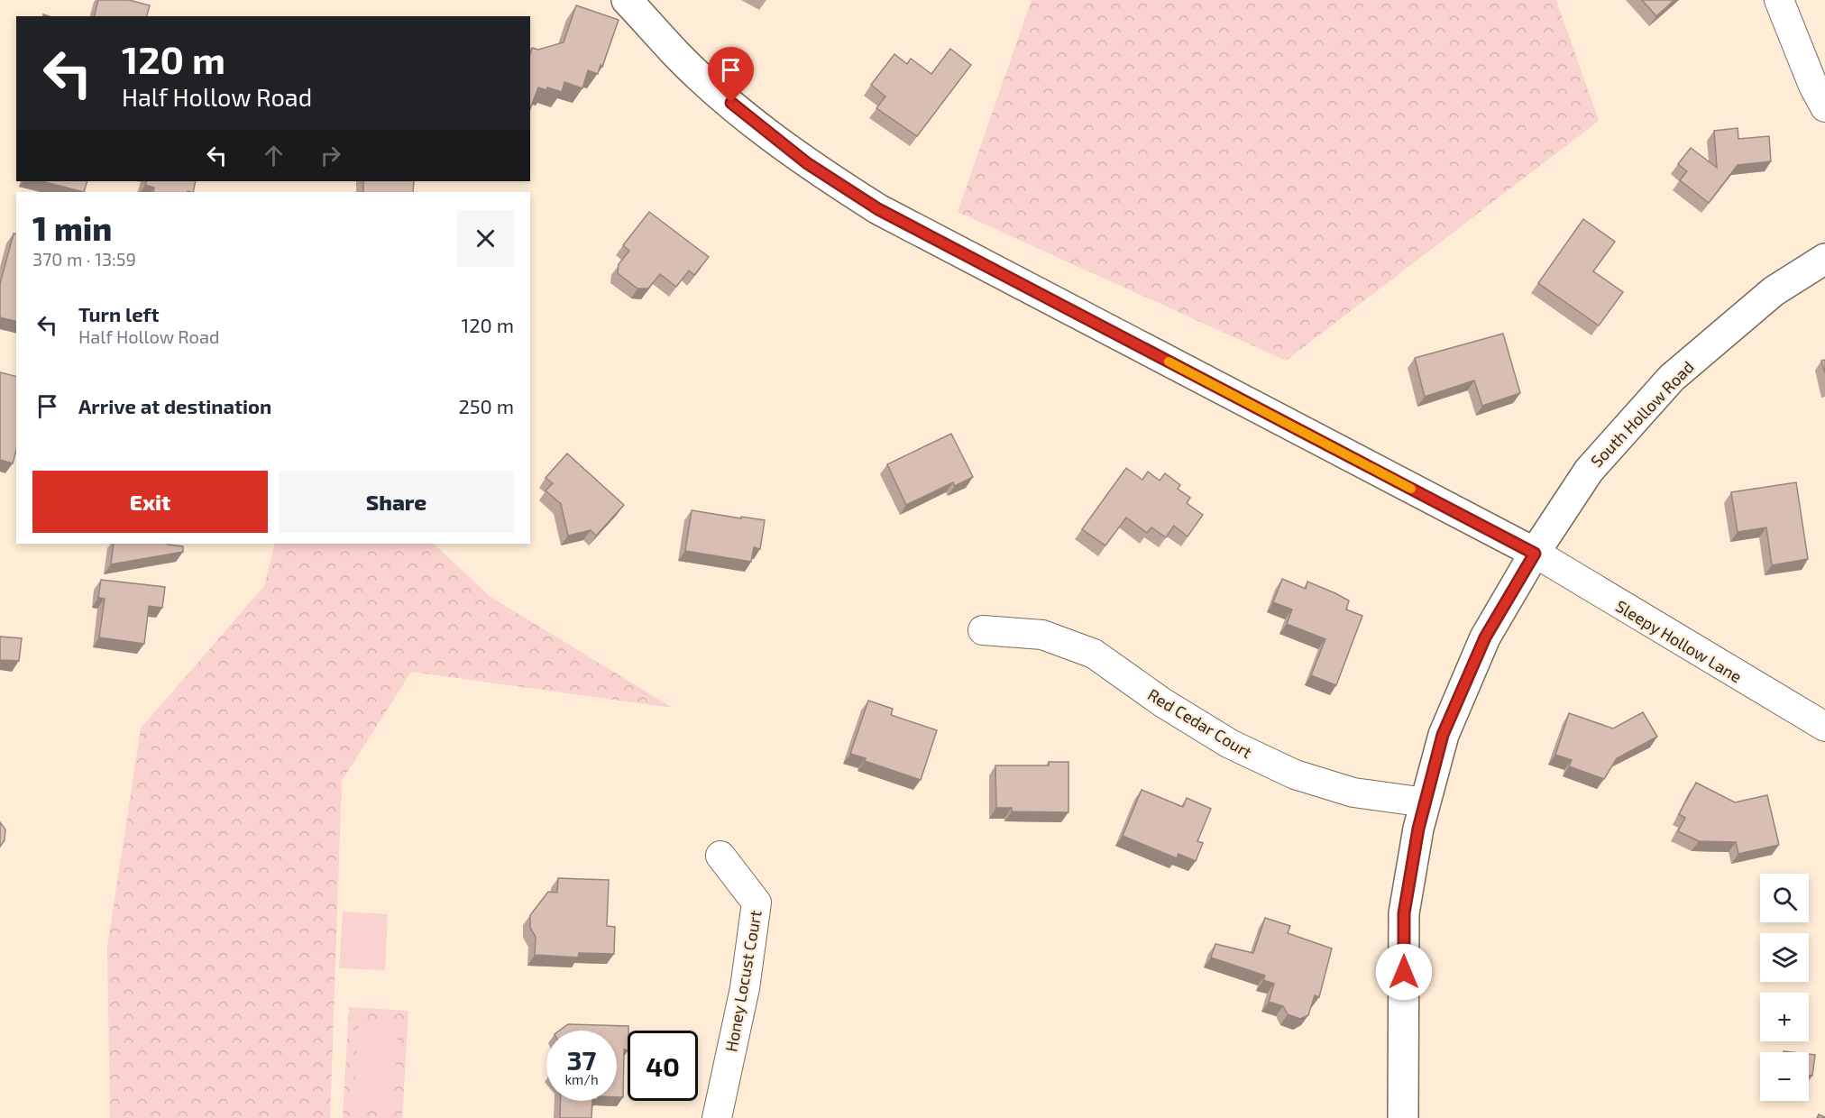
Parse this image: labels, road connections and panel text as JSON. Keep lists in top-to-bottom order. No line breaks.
{"streets":{"street":["South Hollow Road","Sleepy Hollow Lane","Red Cedar Court","Honey Locust Court"]},"crossings":[["South Hollow Road","Sleepy Hollow Lane"],["South Hollow Road","Red Cedar Court"]],"page":{"turn":["120 m","Half Hollow Road"],"heading":["1 min","370 m · 13:59"],"list":[{"name":"Turn left","note":"Half Hollow Road","value":"120 m"},{"name":"Arrive at destination","value":"250 m"}],"buttons":["Exit","Share"],"map_buttons":["+","−"],"speed":"37 km/h","limit":"40"}}
